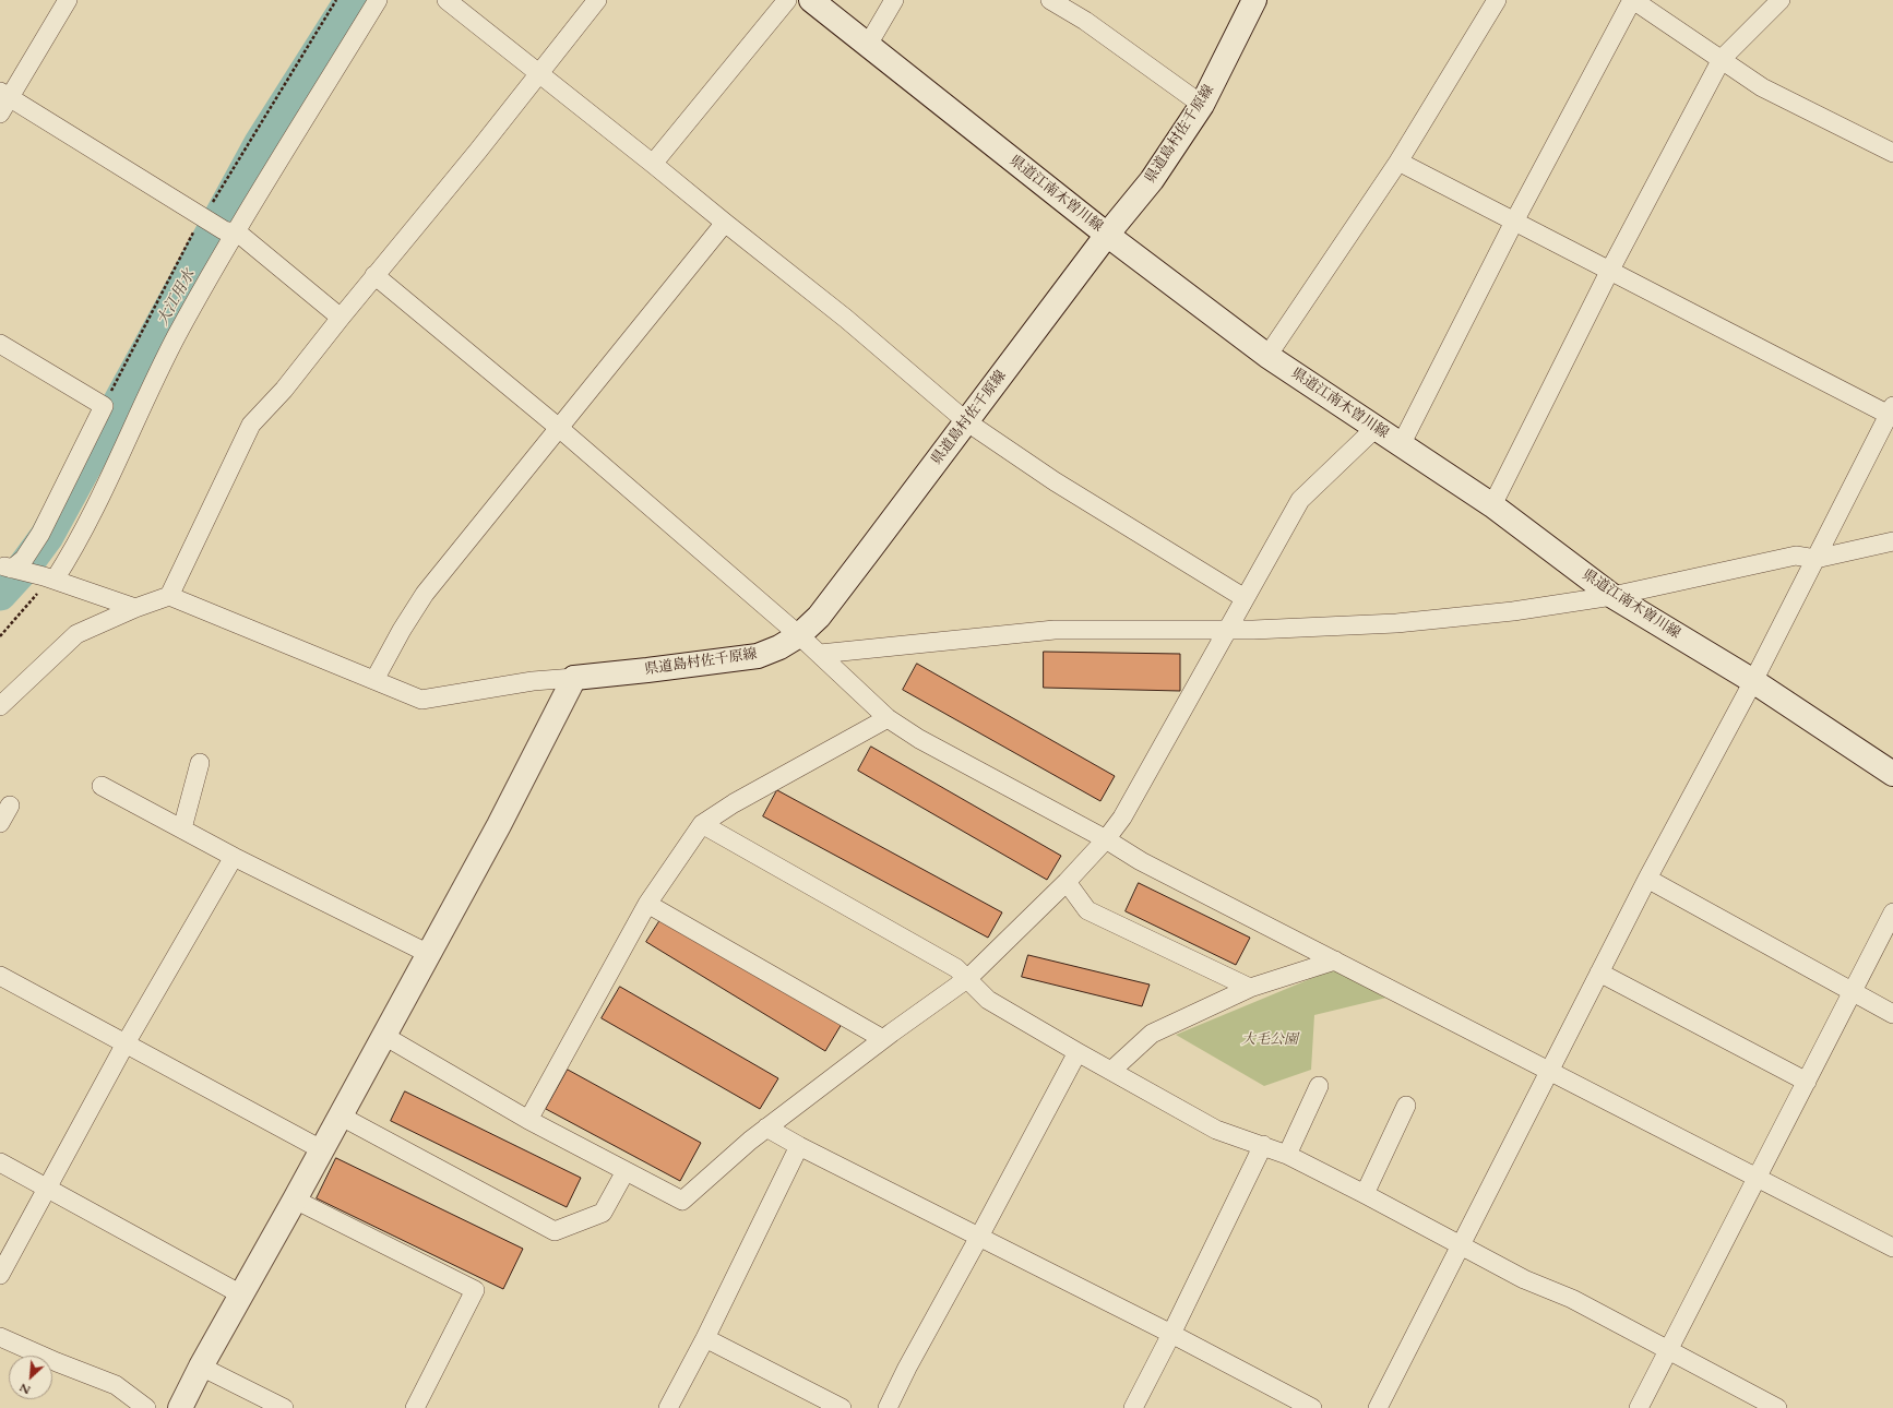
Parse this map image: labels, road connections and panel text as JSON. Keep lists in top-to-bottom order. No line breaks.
{"streets":{"main road":["県道島村佐千原線","県道江南木曽川線"]},"crossings":[["県道島村佐千原線","県道江南木曽川線"]],"water":["大江用水"],"parks":["大毛公園"],"north":"bottom left"}
